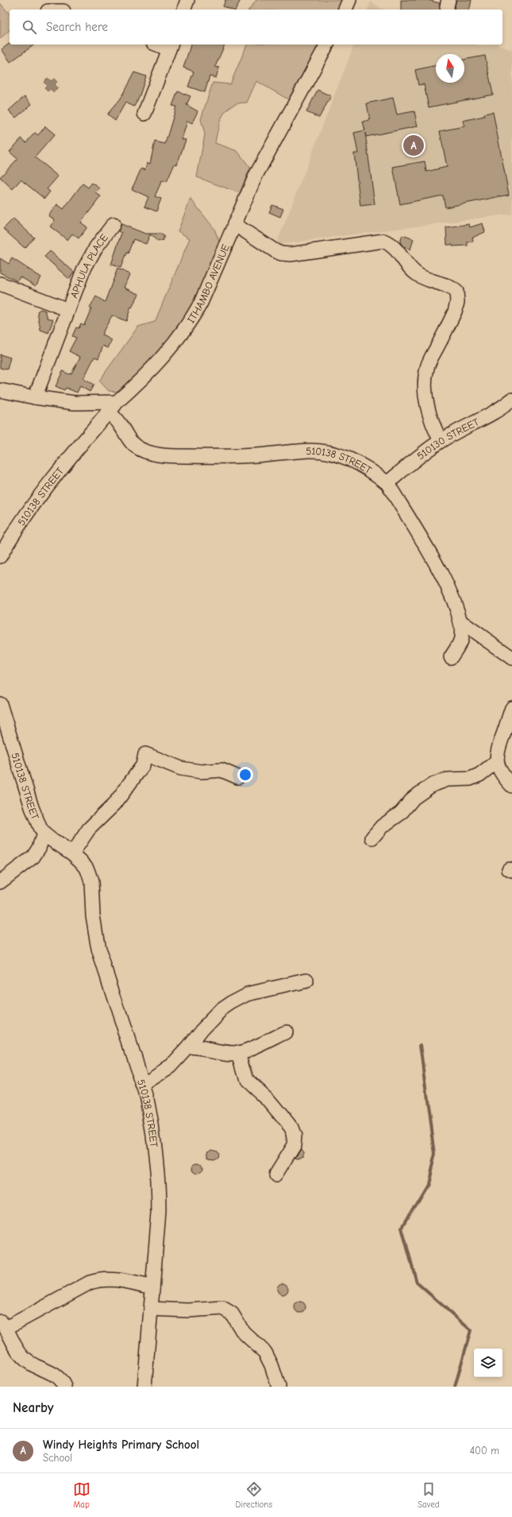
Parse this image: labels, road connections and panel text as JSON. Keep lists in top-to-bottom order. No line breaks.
{"streets":{"street":["APHULA PLACE","ITHAMBO AVENUE","510130 STREET","510138 STREET"]},"crossings":[["ITHAMBO AVENUE","510138 STREET"],["510130 STREET","510138 STREET"]],"north":"top","page":{"search":"Search here","pins":"A","heading":"Nearby","list":[{"mark":"A","name":"Windy Heights Primary School","note":"School","value":"400 m"}],"nav":["Map","Directions","Saved"]}}
